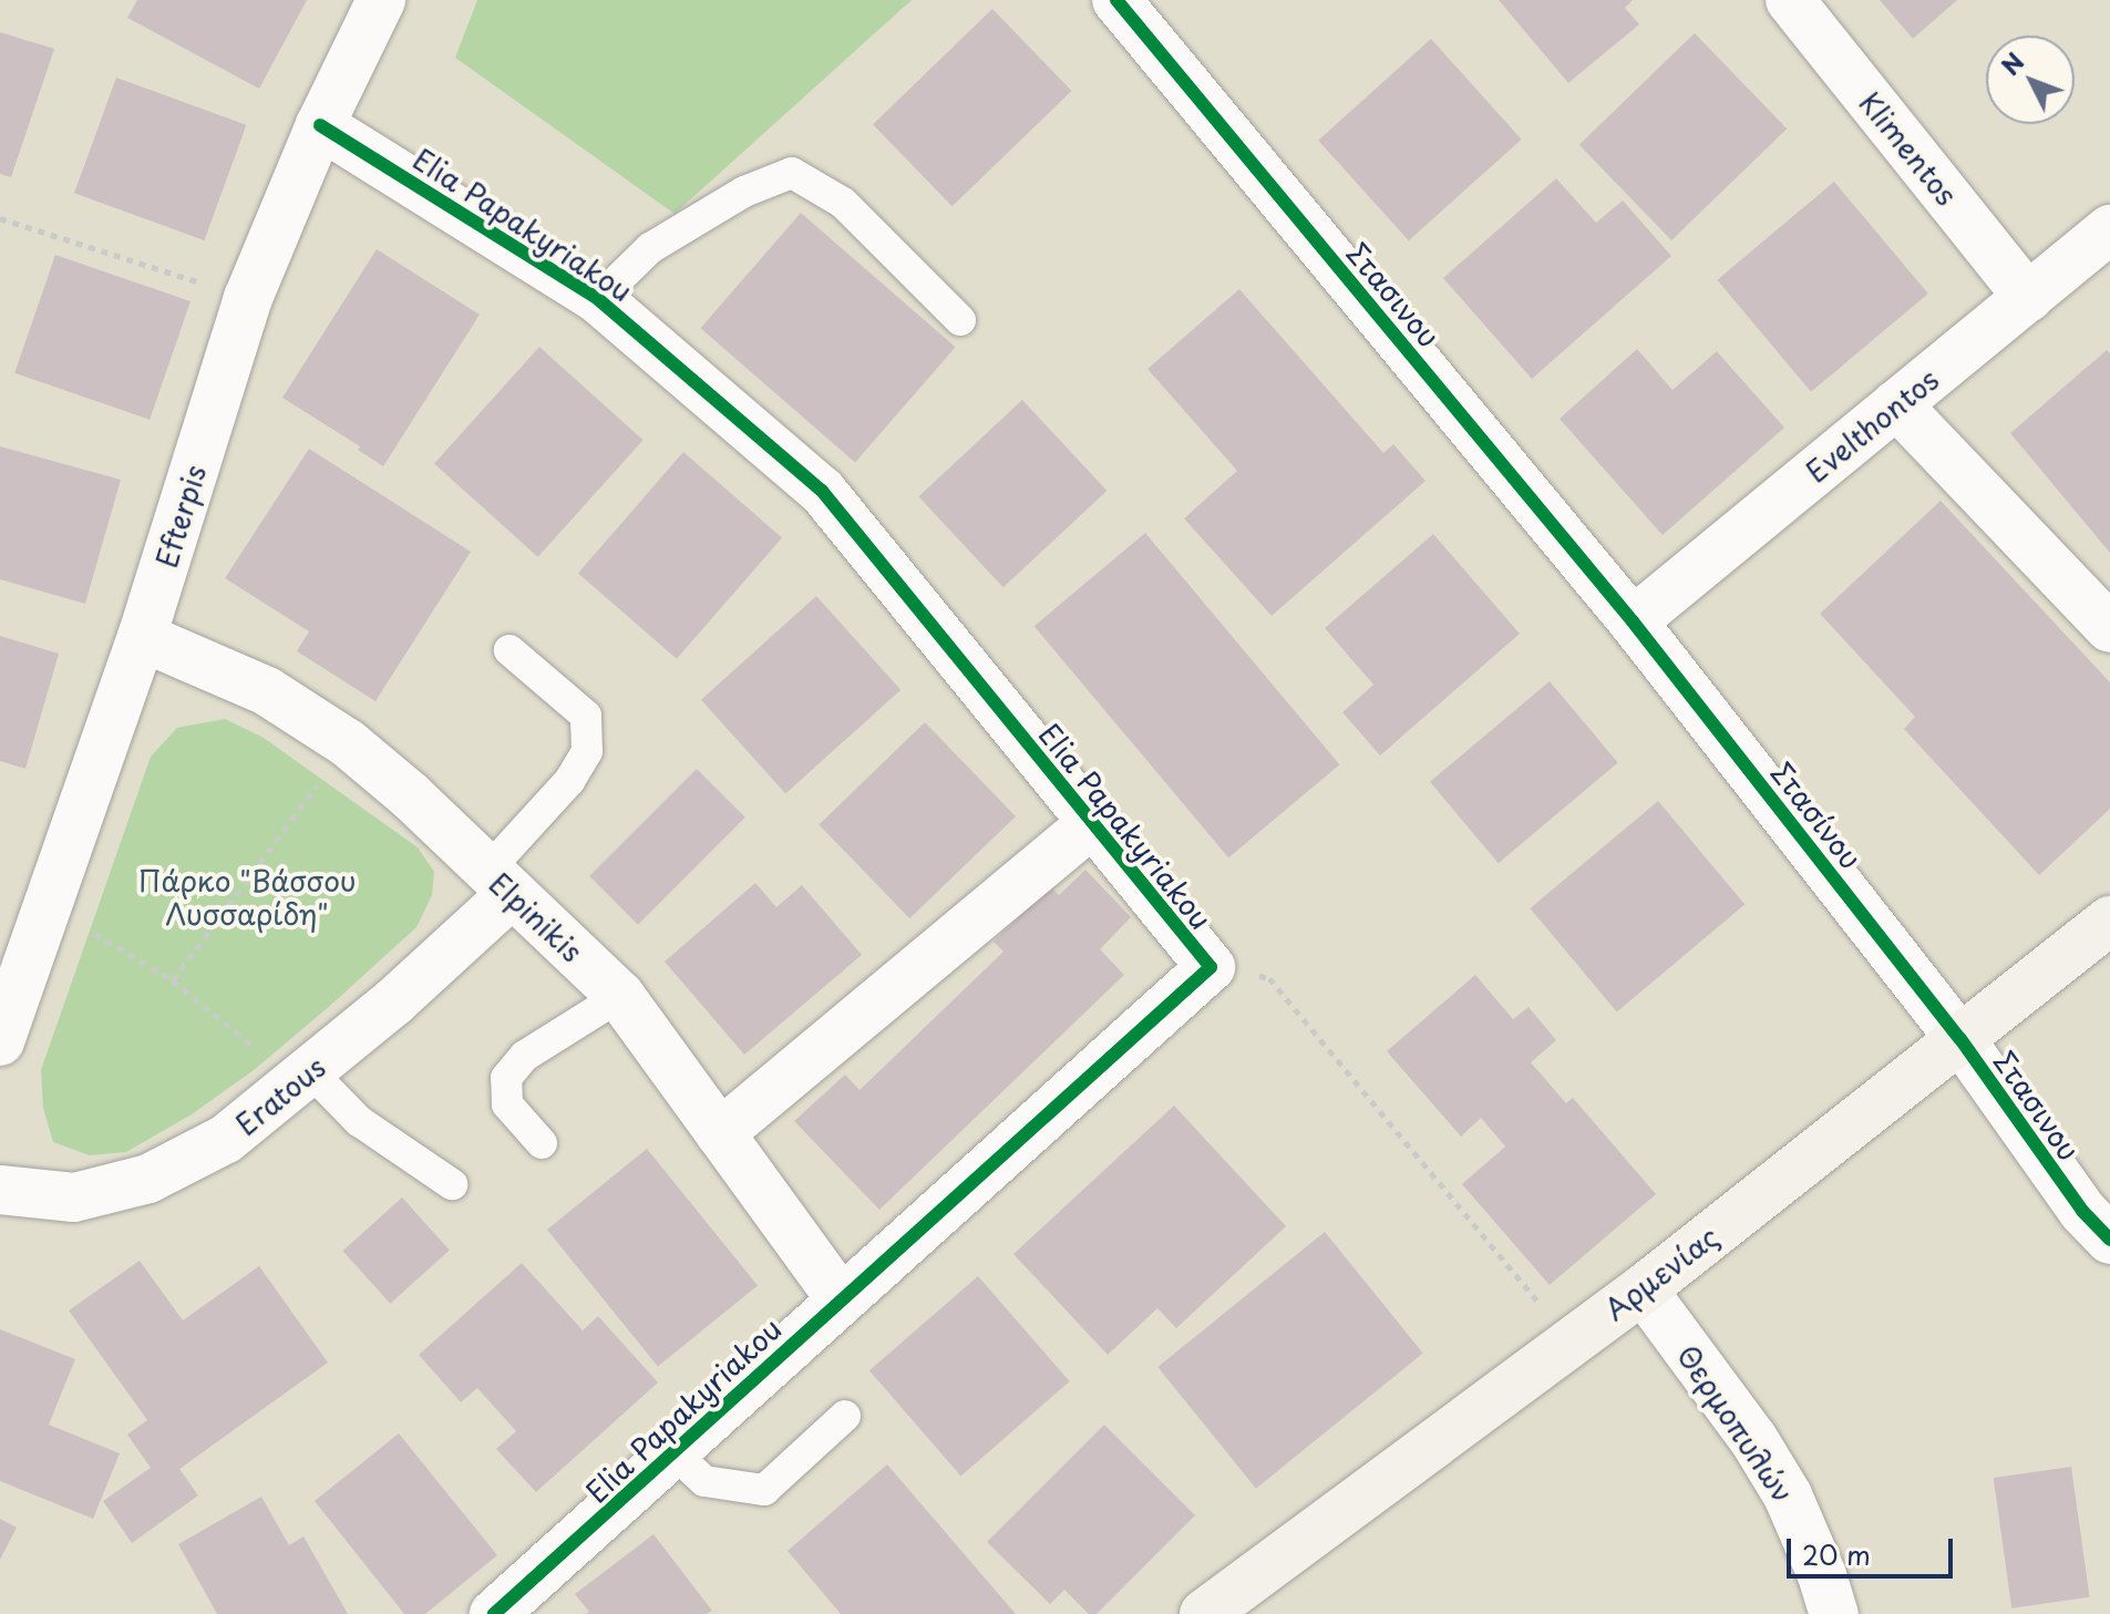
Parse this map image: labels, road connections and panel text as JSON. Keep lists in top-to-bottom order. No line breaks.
{"streets":{"main road":["Αρμενίας"],"street":["Klimentos","Elia Papakyriakou","Στασινου","Evelthontos","Efterpis","Στασίνου","Elpinikis","Eratous","Θερμοπυλών"]},"crossings":[["Klimentos","Evelthontos"],["Elia Papakyriakou","Efterpis"],["Elia Papakyriakou","Elpinikis"],["Στασινου","Evelthontos"],["Στασινου","Στασίνου"],["Στασινου","Αρμενίας"],["Evelthontos","Στασίνου"],["Efterpis","Elpinikis"],["Στασίνου","Αρμενίας"],["Elpinikis","Eratous"],["Αρμενίας","Θερμοπυλών"]],"parks":["Πάρκο \"Βάσσου Λυσσαρίδη\""],"scale_bar":"20 m","north":"top left"}
